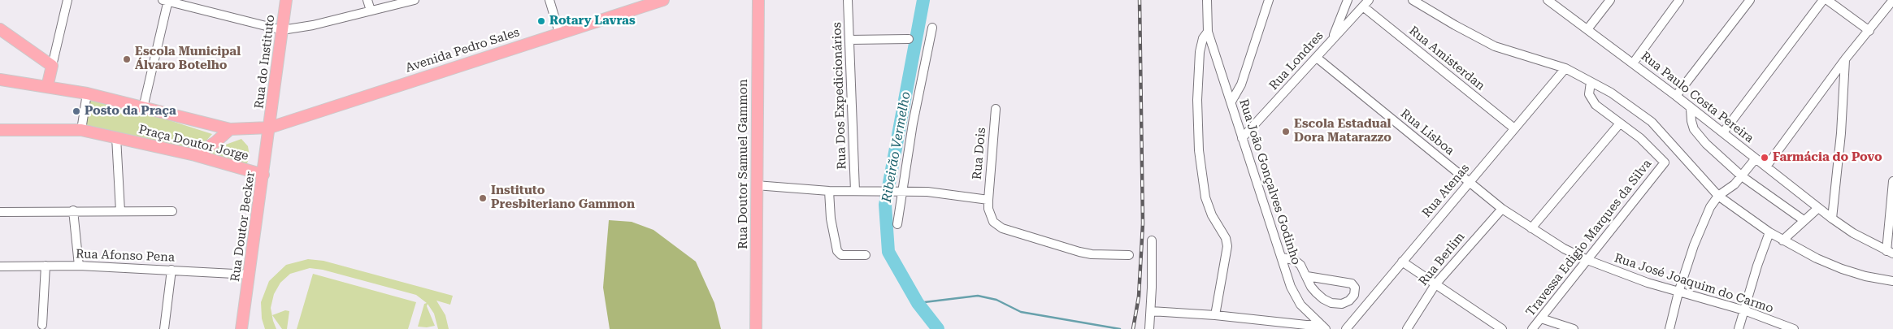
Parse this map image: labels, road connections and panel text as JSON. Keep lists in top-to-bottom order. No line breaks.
{"streets":{"main road":["Avenida Pedro Sales","Rua do Instituto","Praça Doutor Jorge","Rua Doutor Samuel Gammon","Rua Doutor Becker"],"street":["Rua Amisterdan","Rua Londres","Rua Dos Expedicionários","Rua Paulo Costa Pereira","Rua Lisboa","Rua Dois","Rua João Gonçalves Godinho","Rua Atenas","Travessa Edigio Marques da Silva","Rua Afonso Pena","Rua Berlim","Rua José Joaquim do Carmo"]},"crossings":[["Avenida Pedro Sales","Rua do Instituto"],["Avenida Pedro Sales","Rua Doutor Becker"],["Rua Amisterdan","Rua Londres"],["Rua Amisterdan","Rua Atenas"],["Rua Londres","Rua Lisboa"],["Rua Londres","Rua João Gonçalves Godinho"],["Rua do Instituto","Rua Doutor Becker"],["Rua Lisboa","Rua Atenas"],["Rua Lisboa","Travessa Edigio Marques da Silva"],["Rua Lisboa","Rua Berlim"],["Rua Lisboa","Rua José Joaquim do Carmo"],["Praça Doutor Jorge","Rua Doutor Becker"],["Rua Doutor Becker","Rua Afonso Pena"],["Travessa Edigio Marques da Silva","Rua José Joaquim do Carmo"]],"water":["Ribeirão Vermelho"],"places":["Rotary Lavras","Escola Municipal Álvaro Botelho","Posto da Praça","Escola Estadual Dora Matarazzo","Farmácia do Povo","Instituto Presbiteriano Gammon"]}
